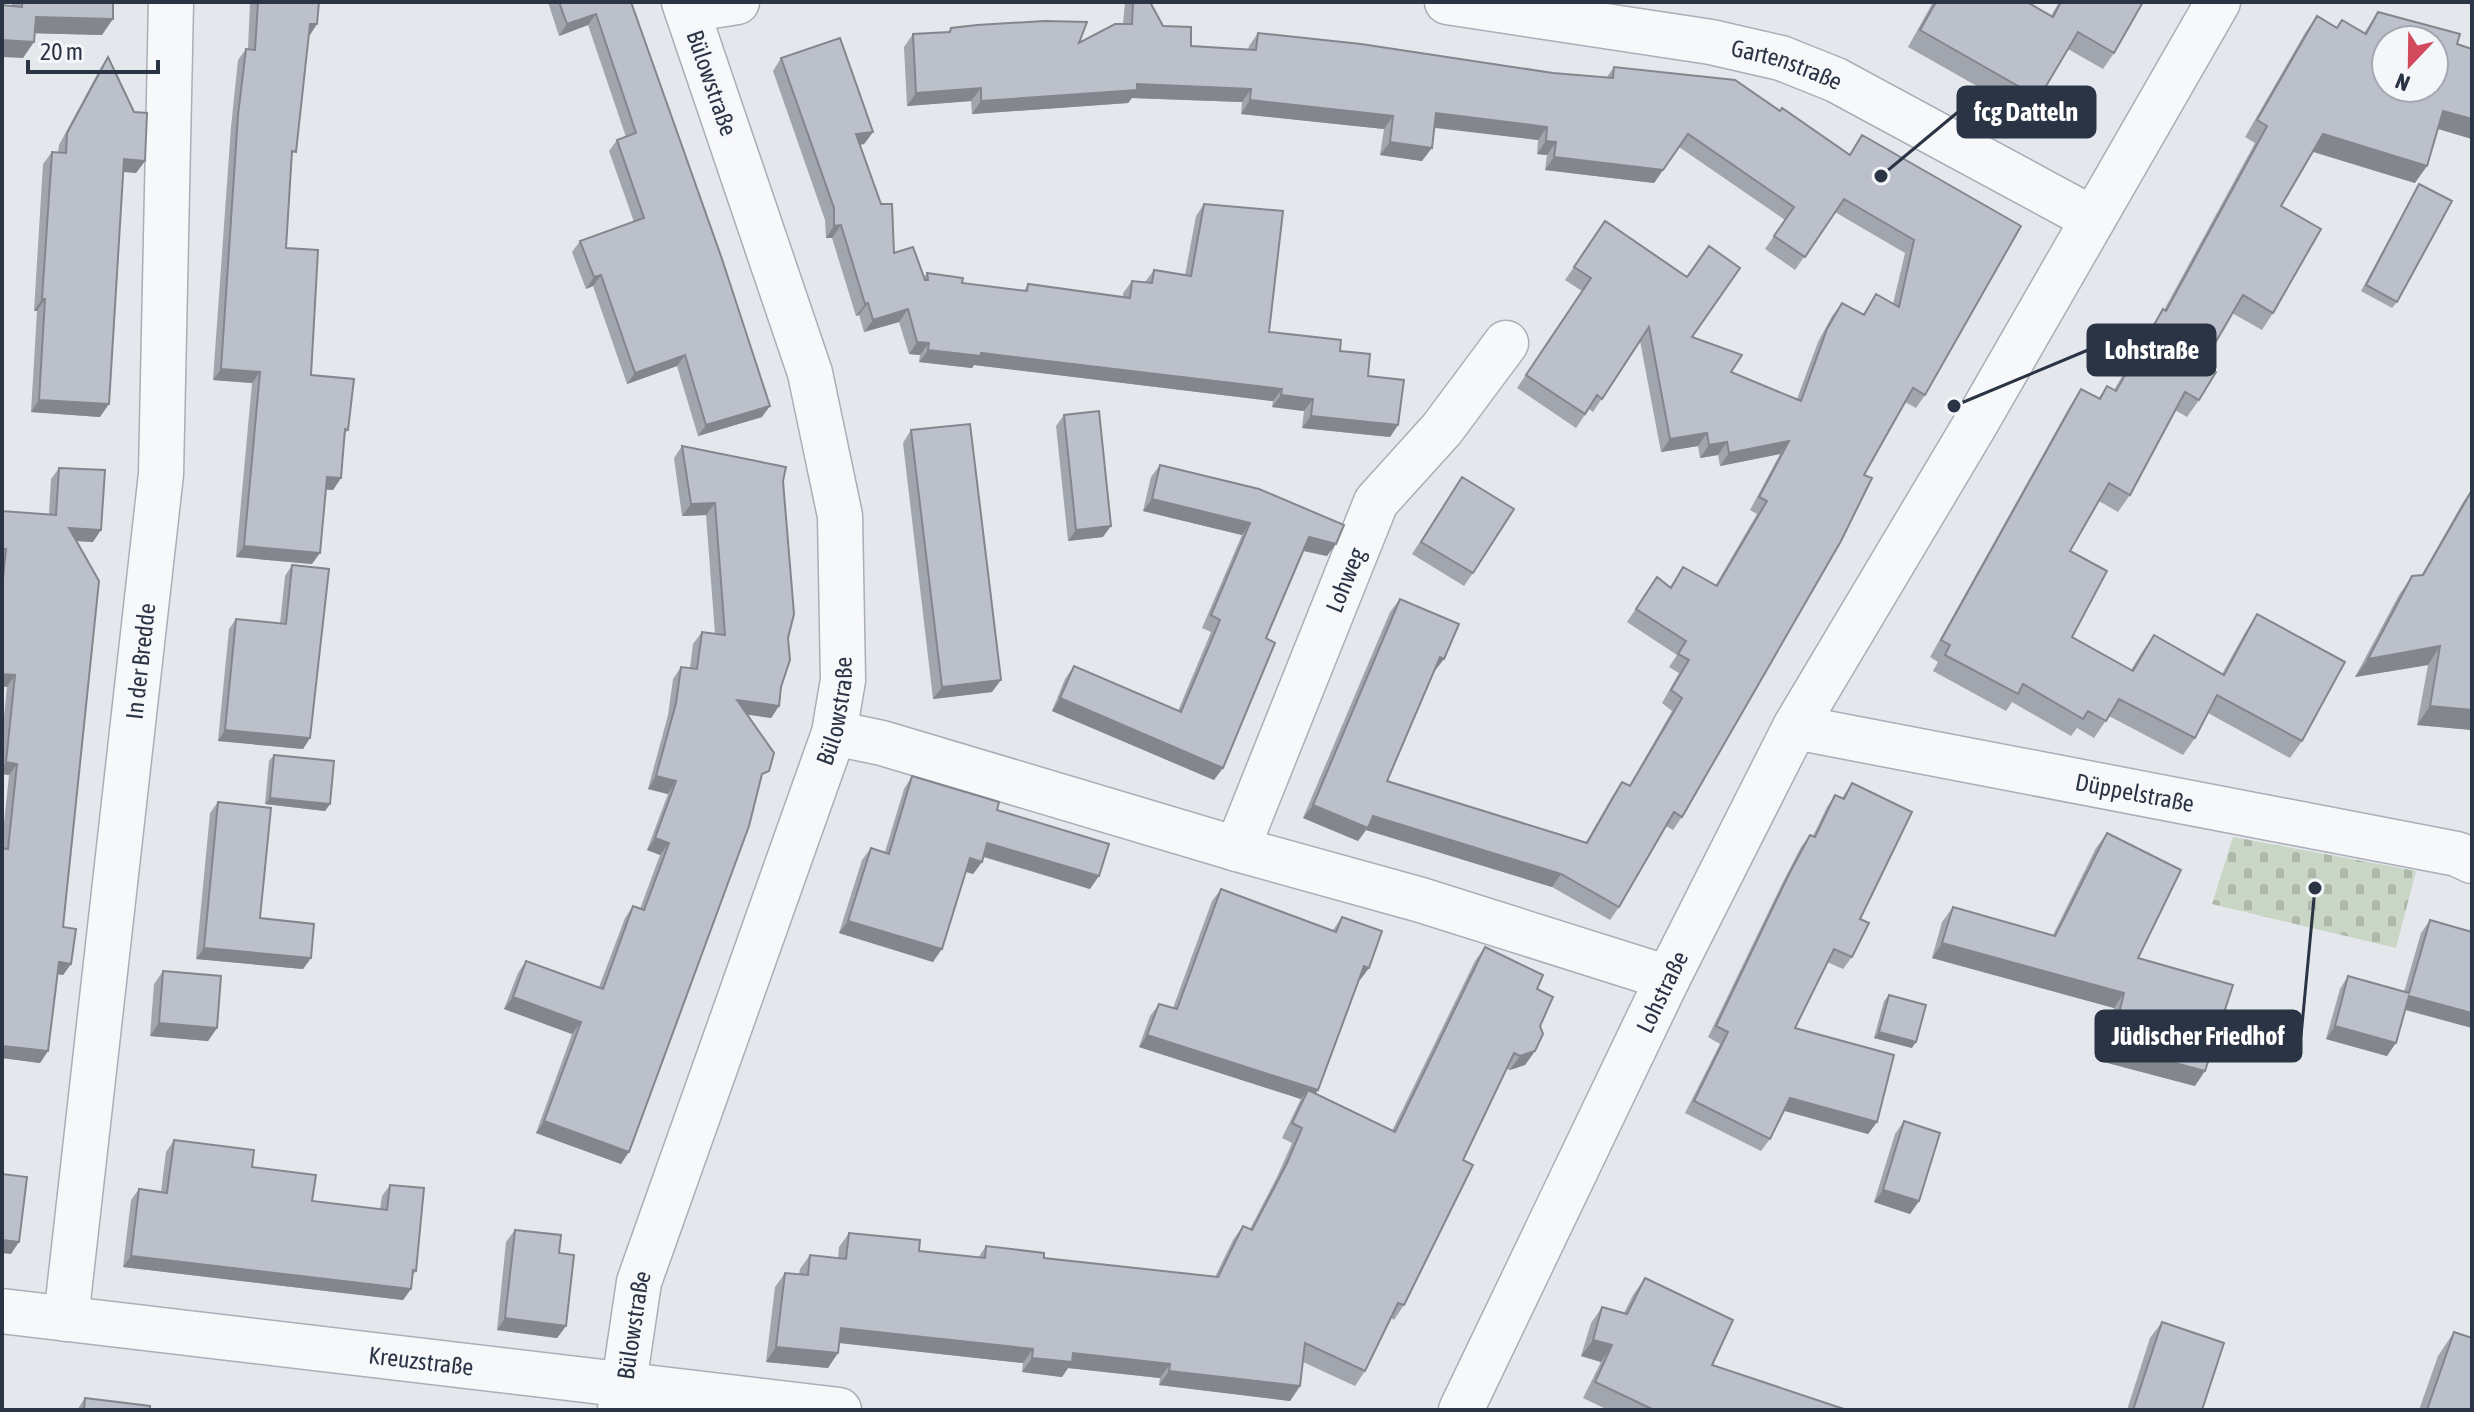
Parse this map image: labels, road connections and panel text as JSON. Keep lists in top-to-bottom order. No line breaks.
{"streets":{"street":["Gartenstraße","Bülowstraße","Lohweg","In der Bredde","Düppelstraße","Lohstraße","Kreuzstraße"]},"crossings":[["Gartenstraße","Lohstraße"],["Bülowstraße","Kreuzstraße"],["In der Bredde","Kreuzstraße"],["Düppelstraße","Lohstraße"]],"places":["fcg Datteln","Lohstraße","Jüdischer Friedhof"],"scale_bar":"20 m","north":"bottom"}
